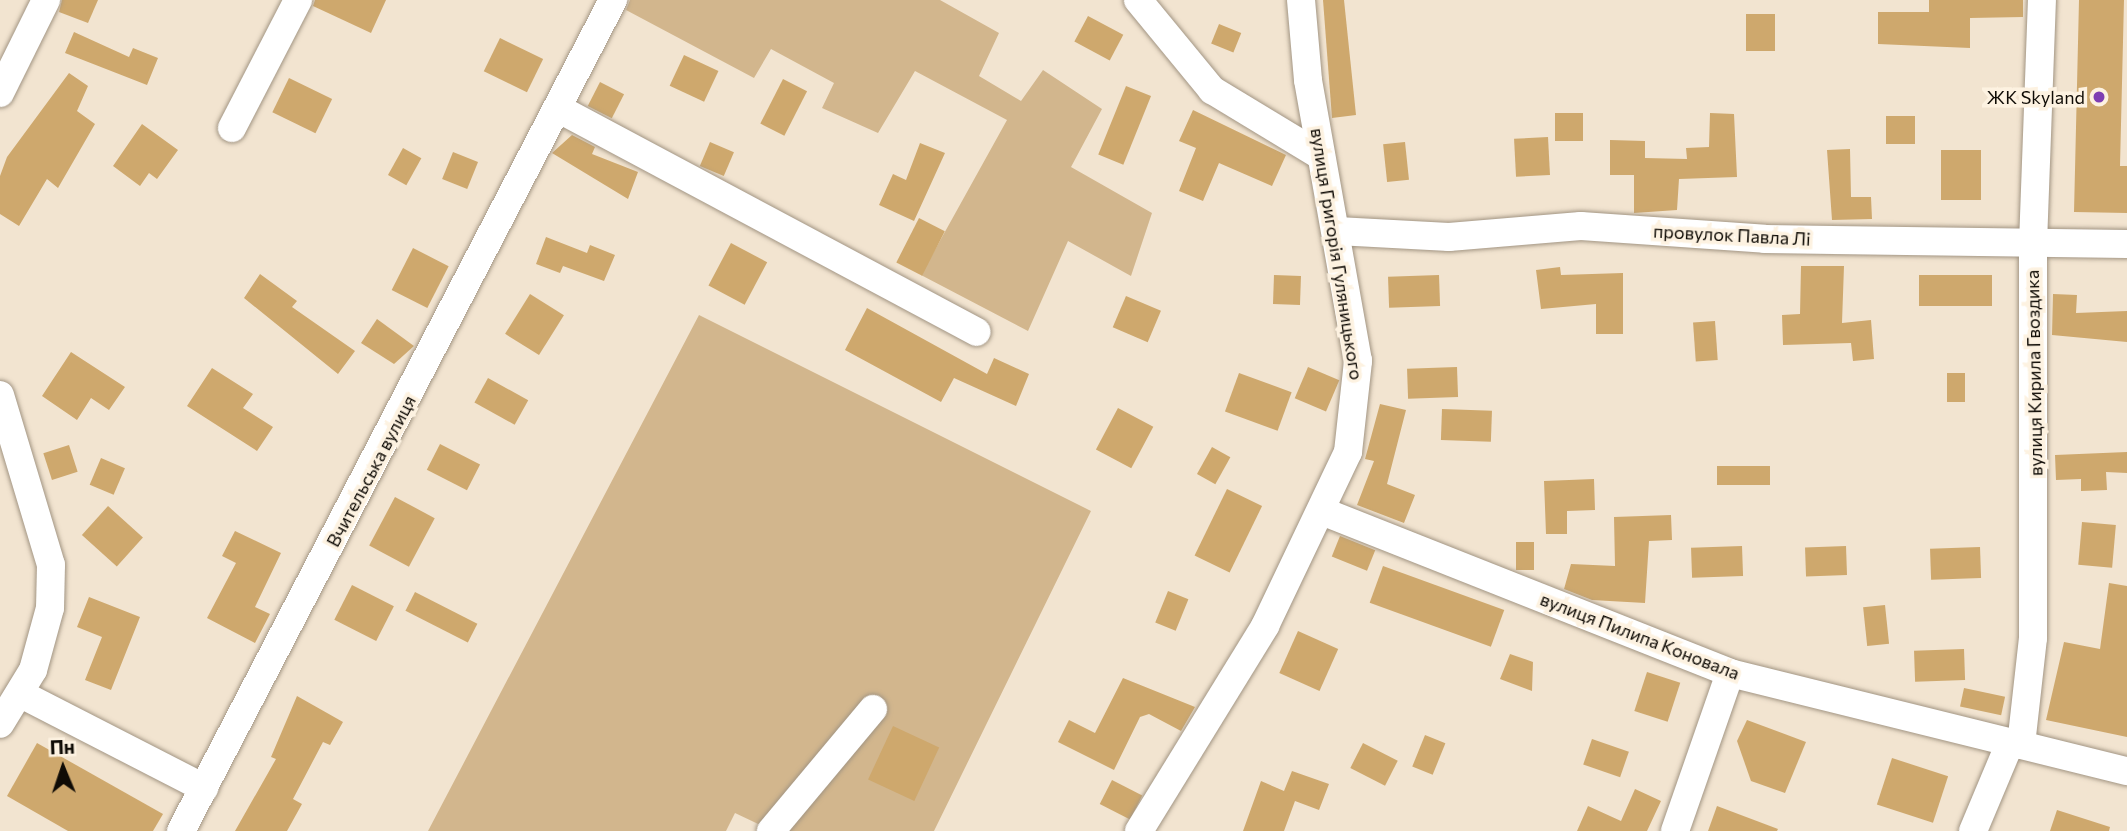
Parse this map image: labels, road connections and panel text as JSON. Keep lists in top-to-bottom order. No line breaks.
{"streets":{"street":["провулок Павла Лі","вулиця Григорія Гуляницького","вулиця Кирила Гвоздика","Вчительська вулиця","вулиця Пилипа Коновала"]},"crossings":[["провулок Павла Лі","вулиця Григорія Гуляницького"],["провулок Павла Лі","вулиця Кирила Гвоздика"],["вулиця Григорія Гуляницького","вулиця Пилипа Коновала"],["вулиця Кирила Гвоздика","вулиця Пилипа Коновала"]],"places":["ЖК Skyland"],"north":"top"}
